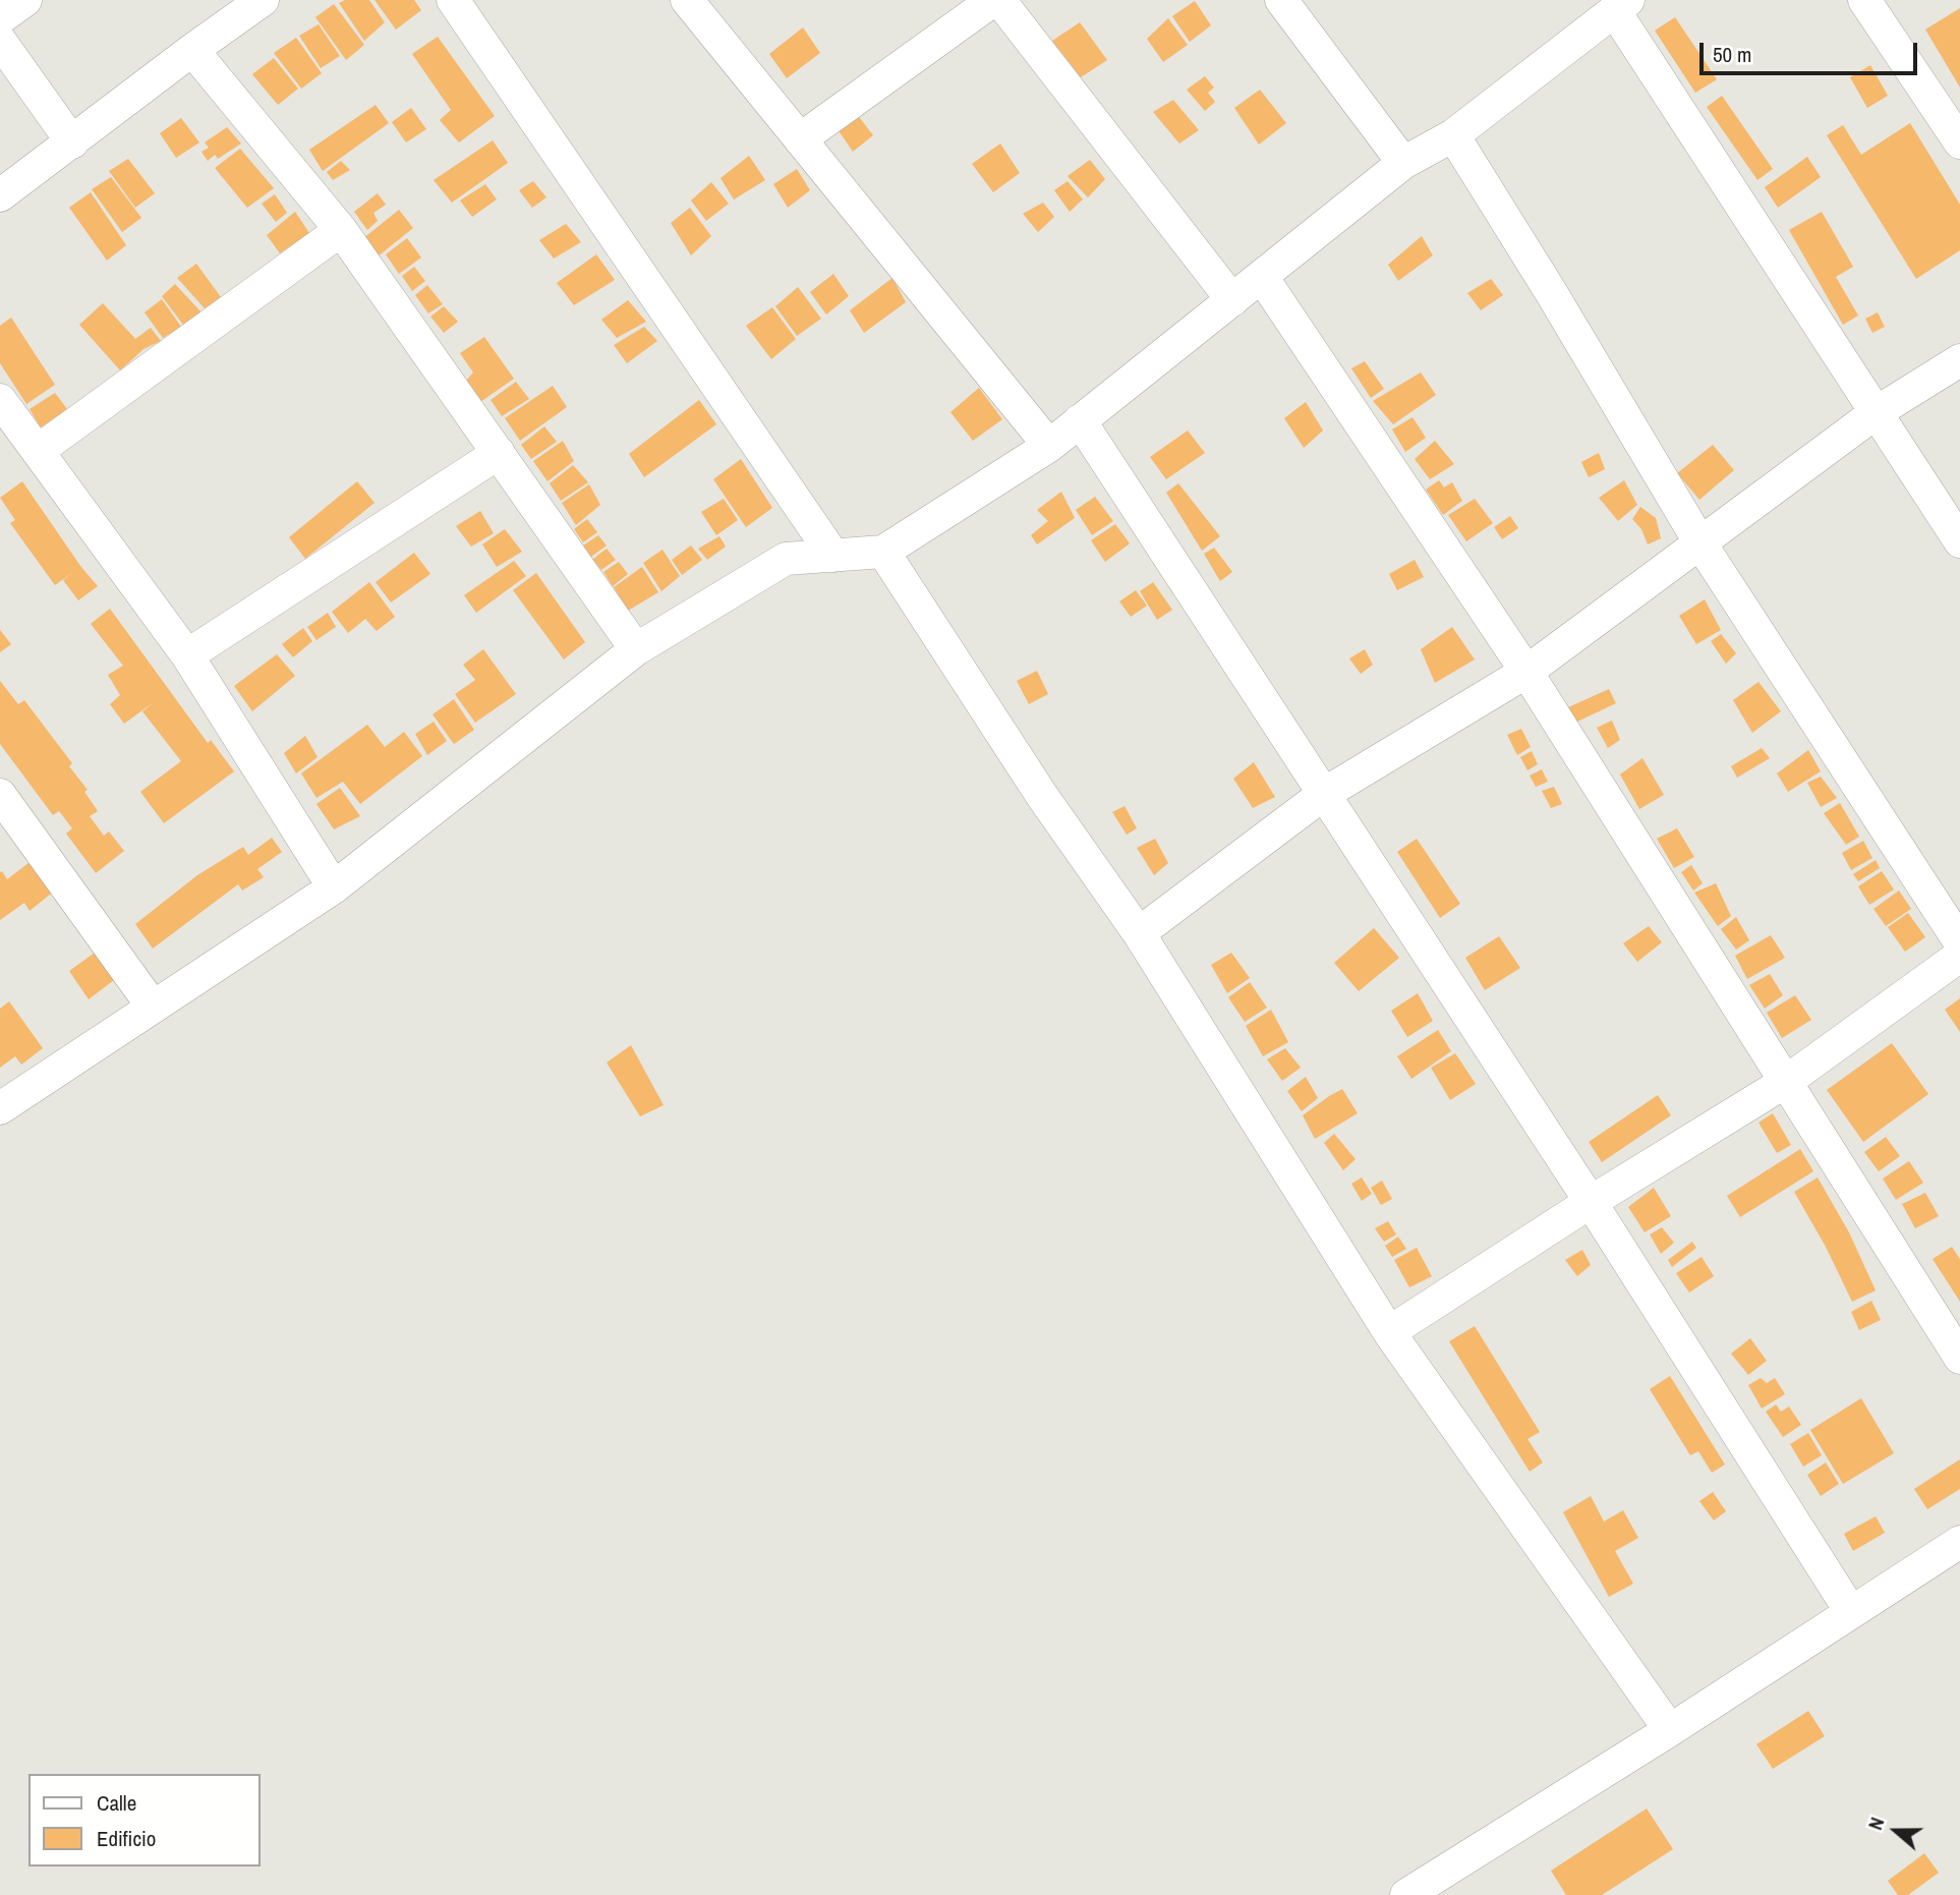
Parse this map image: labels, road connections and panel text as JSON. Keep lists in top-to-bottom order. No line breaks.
{"legend":["Calle","Edificio"],"scale_bar":"50 m","north":"left"}
